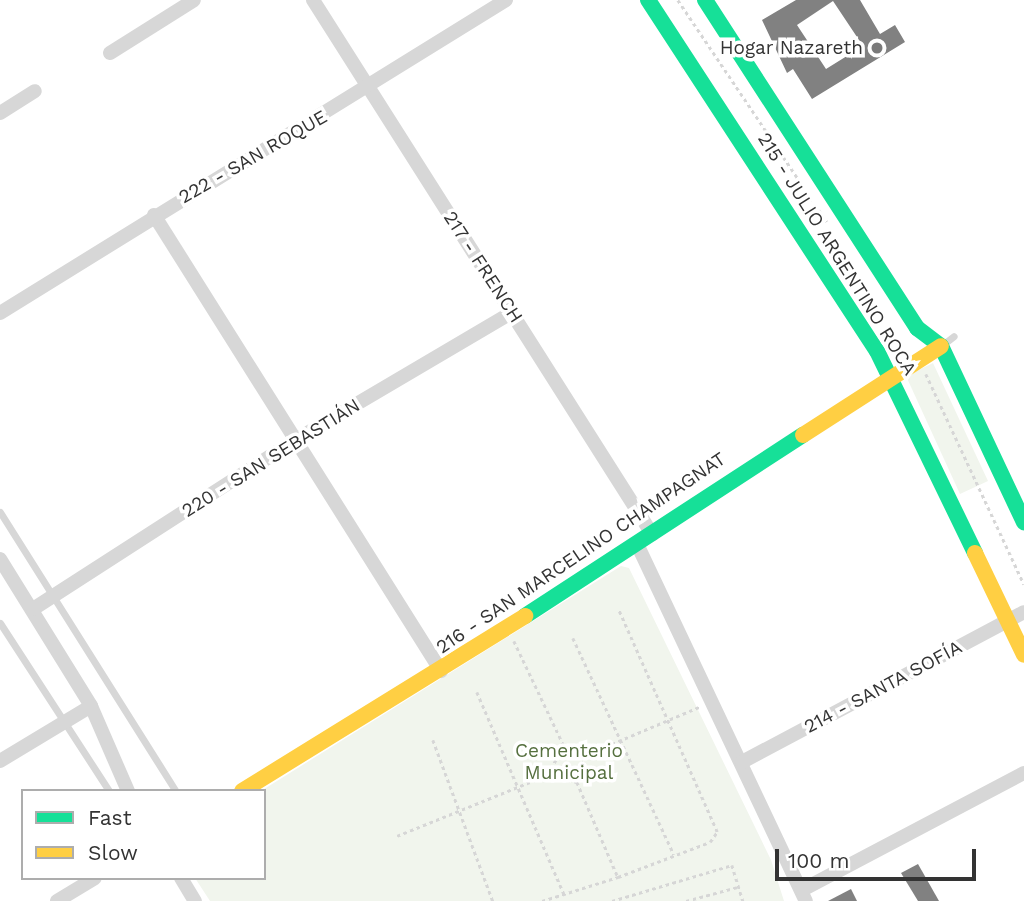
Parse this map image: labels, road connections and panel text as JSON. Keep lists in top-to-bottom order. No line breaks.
{"streets":{"street":["222 - SAN ROQUE","215 - JULIO ARGENTINO ROCA","217 - FRENCH","220 - SAN SEBASTIÁN","216 - SAN MARCELINO CHAMPAGNAT","214 - SANTA SOFÍA"]},"crossings":[["222 - SAN ROQUE","217 - FRENCH"],["215 - JULIO ARGENTINO ROCA","216 - SAN MARCELINO CHAMPAGNAT"],["215 - JULIO ARGENTINO ROCA","214 - SANTA SOFÍA"],["217 - FRENCH","220 - SAN SEBASTIÁN"],["217 - FRENCH","216 - SAN MARCELINO CHAMPAGNAT"]],"parks":["Cementerio Municipal"],"places":["Hogar Nazareth"],"legend":["Fast","Slow"],"scale_bar":"100 m"}
